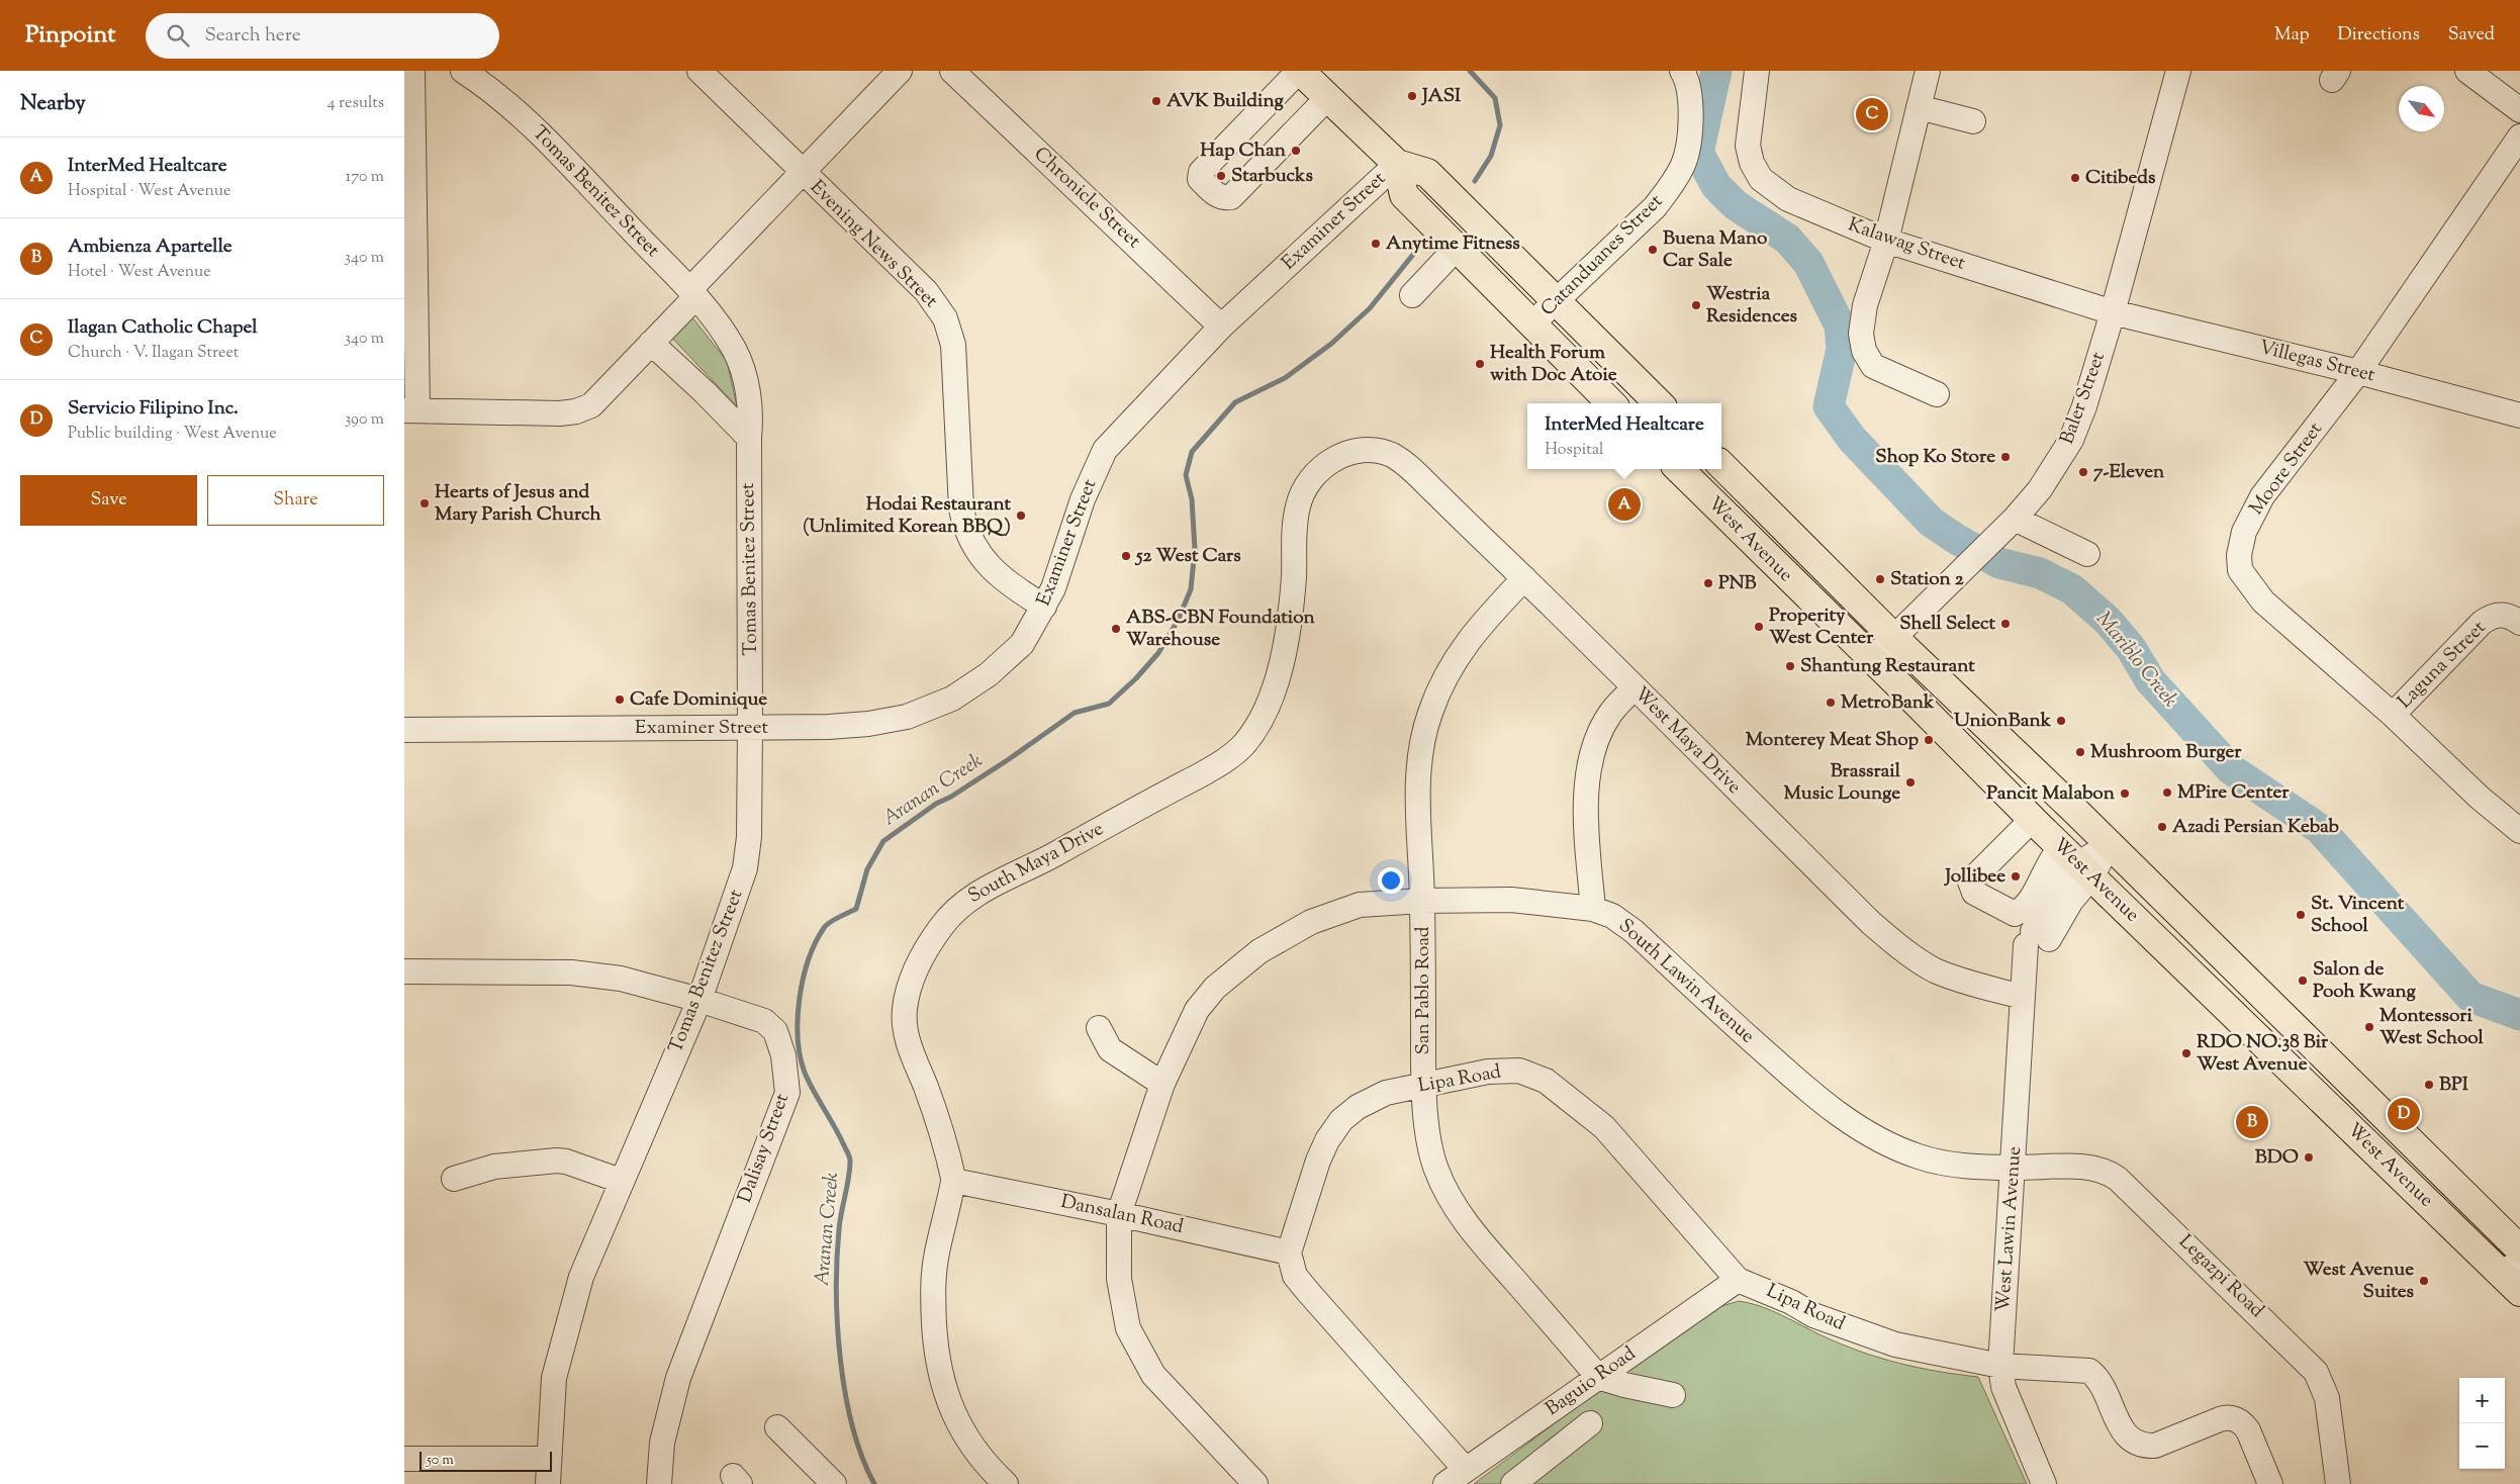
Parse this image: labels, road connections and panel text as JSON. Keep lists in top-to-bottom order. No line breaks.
{"streets":{"main road":["West Avenue"],"street":["Tomas Benitez Street","Chronicle Street","Examiner Street","Evening News Street","Kalawag Street","Catanduanes Street","Villegas Street","Baler Street","Moore Street","Laguna Street","West Maya Drive","South Maya Drive","South Lawin Avenue","San Pablo Road","Lipa Road","Dalisay Street","Dansalan Road","West Lawin Avenue","Legazpi Road","Baguio Road"]},"crossings":[["Tomas Benitez Street","Examiner Street"],["Tomas Benitez Street","Dalisay Street"],["Chronicle Street","Examiner Street"],["Examiner Street","Evening News Street"],["Kalawag Street","Villegas Street"],["Kalawag Street","Baler Street"],["Villegas Street","Baler Street"],["Villegas Street","Moore Street"],["Baler Street","West Avenue"],["Moore Street","Laguna Street"],["West Avenue","West Lawin Avenue"],["West Maya Drive","South Maya Drive"],["West Maya Drive","San Pablo Road"],["West Maya Drive","West Lawin Avenue"],["South Maya Drive","Dansalan Road"],["South Lawin Avenue","San Pablo Road"],["South Lawin Avenue","Dansalan Road"],["South Lawin Avenue","West Lawin Avenue"],["South Lawin Avenue","Legazpi Road"],["San Pablo Road","Lipa Road"],["San Pablo Road","Baguio Road"],["Lipa Road","Dansalan Road"],["Lipa Road","West Lawin Avenue"],["Lipa Road","Baguio Road"],["West Lawin Avenue","Legazpi Road"]],"water":["Mariblo Creek","Aranan Creek"],"places":["JASI","AVK Building","Hap Chan","Starbucks","Citibeds","Anytime Fitness","Buena Mano Car Sale","Westria Residences","Health Forum with Doc Atoie","Shop Ko Store","7-Eleven","Hearts of Jesus and Mary Parish Church","Hodai Restaurant (Unlimited Korean BBQ)","52 West Cars","Station 2","PNB","Shell Select","Properity West Center","ABS-CBN Foundation Warehouse","Shantung Restaurant","Cafe Dominique","MetroBank","UnionBank","Monterey Meat Shop","Mushroom Burger","Brassrail Music Lounge","MPire Center","Pancit Malabon","Azadi Persian Kebab","Jollibee","St. Vincent School","Salon de Pooh Kwang","Montessori West School","RDO NO.38 Bir West Avenue","BPI","BDO","West Avenue Suites"],"scale_bar":"50 m","north":"bottom right","page":{"header":"Pinpoint","search":"Search here","nav":["Map","Directions","Saved"],"heading":["Nearby","4 results"],"pins":["C","A","D","B"],"list":[{"mark":"A","name":"InterMed Healtcare","note":"Hospital · West Avenue","value":"170 m"},{"mark":"B","name":"Ambienza Apartelle","note":"Hotel · West Avenue","value":"340 m"},{"mark":"C","name":"Ilagan Catholic Chapel","note":"Church · V. Ilagan Street","value":"340 m"},{"mark":"D","name":"Servicio Filipino Inc.","note":"Public building · West Avenue","value":"390 m"}],"popup":["InterMed Healtcare","Hospital"],"buttons":["Save","Share"],"map_buttons":["+","−"],"scale":"50 m"}}
